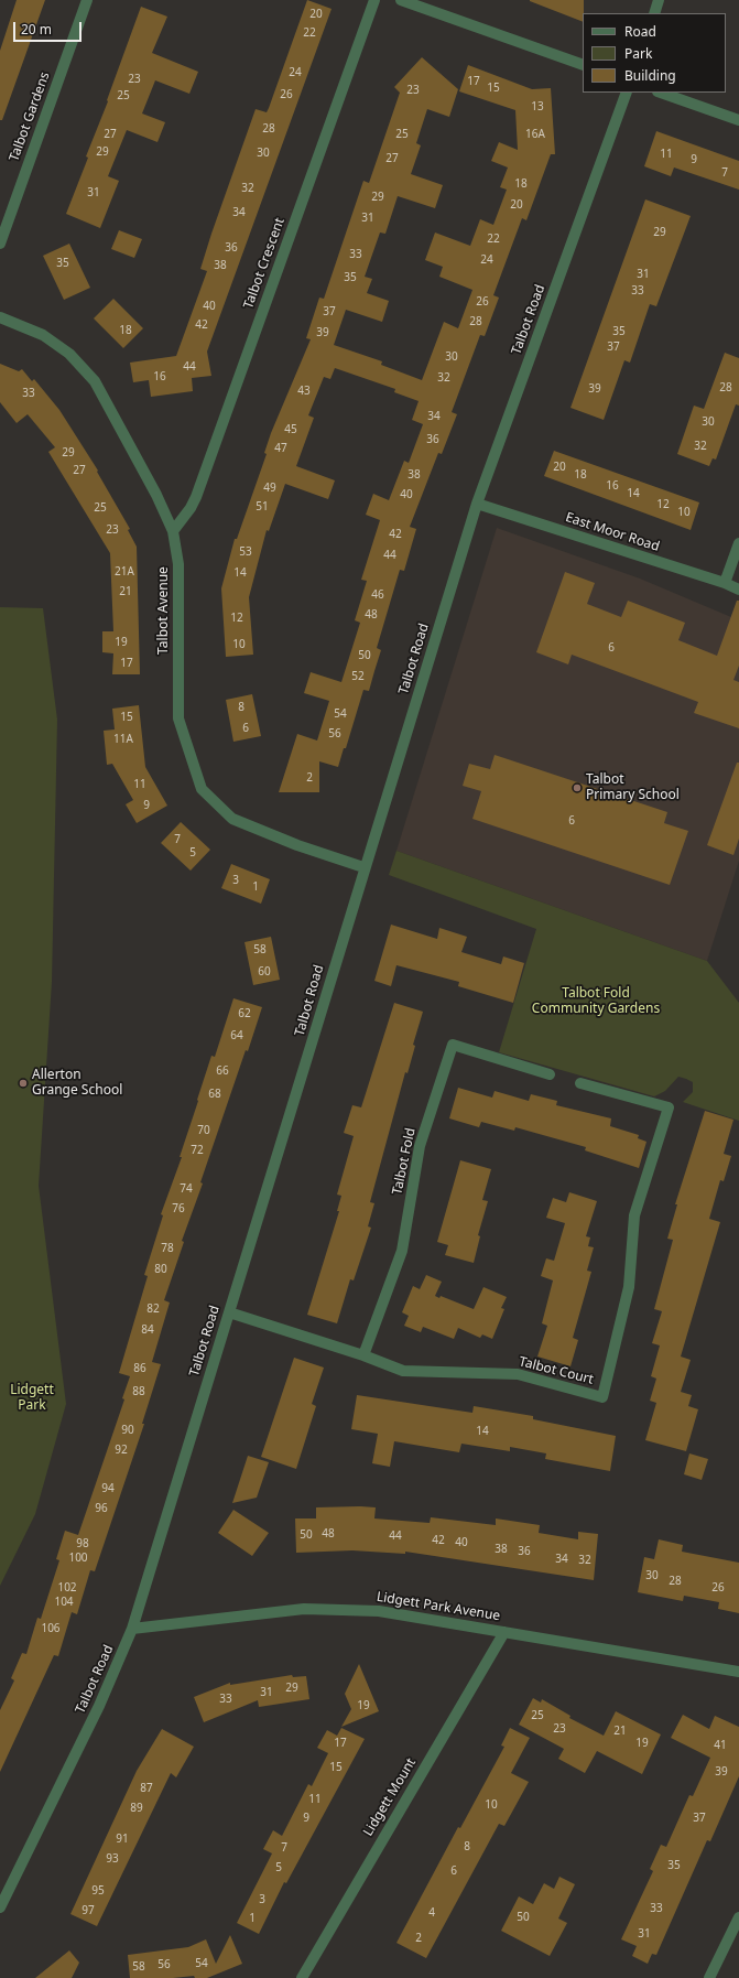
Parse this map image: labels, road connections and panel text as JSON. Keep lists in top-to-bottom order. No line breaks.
{"streets":{"street":["Talbot Gardens","Talbot Crescent","Talbot Road","East Moor Road","Talbot Avenue","Talbot Fold","Talbot Court","Lidgett Park Avenue","Lidgett Mount"]},"crossings":[["Talbot Crescent","Talbot Avenue"],["Talbot Road","East Moor Road"],["Talbot Road","Talbot Avenue"],["Talbot Road","Talbot Court"],["Talbot Road","Lidgett Park Avenue"],["Talbot Fold","Talbot Court"],["Lidgett Park Avenue","Lidgett Mount"]],"parks":["Talbot Fold Community Gardens","Lidgett Park"],"places":["Talbot Primary School","Allerton Grange School"],"house_numbers":["20","22","24","23","17","15","23","26","25","13","28","27","25","16A","29","30","11","27","9","7","18","32","31","29","20","34","31","29","22","36","33","24","35","38","31","35","33","26","40","37","28","42","18","35","39","37","30","44","16","32","28","39","43","33","34","30","45","36","32","47","29","20","27","38","18","16","49","14","40","12","51","25","10","23","42","53","44","21A","14","21","46","48","12","19","10","6","50","17","52","8","54","15","6","56","11A","2","11","9","6","7","5","3","1","58","60","62","64","66","68","70","72","74","76","78","80","82","84","86","88","90","14","92","94","96","48","50","44","42","40","98","38","36","100","34","32","30","28","102","26","104","106","29","31","33","19","25","23","21","17","19","41","15","39","87","11","10","89","9","37","91","8","7","93","35","5","6","95","3","33","97","4","50","1","31","2","54","56","58"],"legend":["Road","Park","Building"],"scale_bar":"20 m"}
